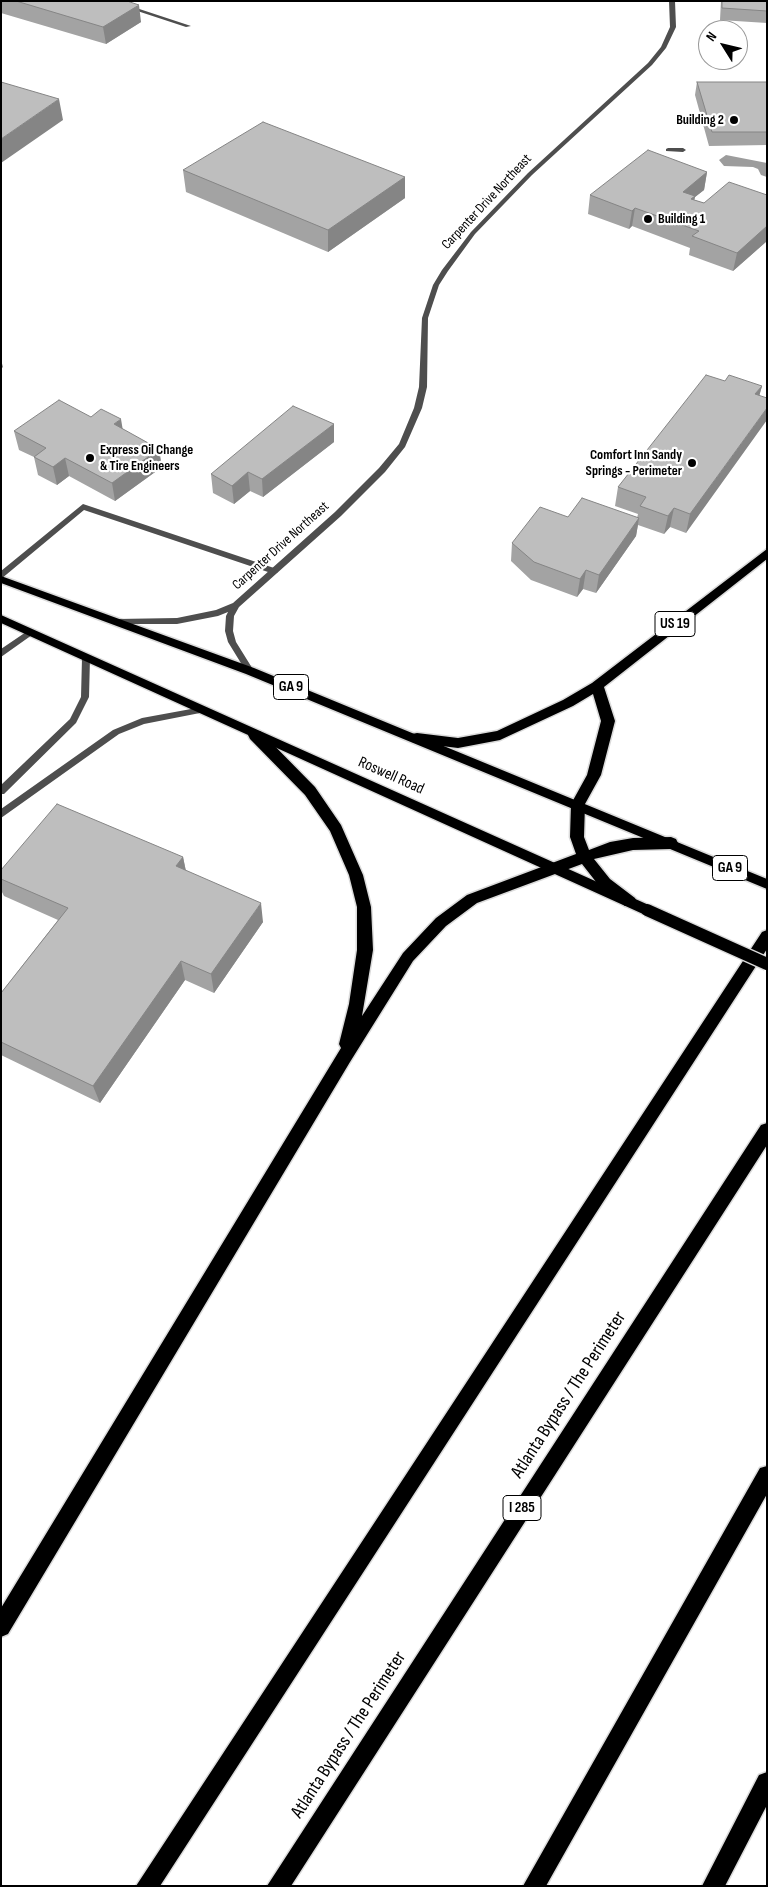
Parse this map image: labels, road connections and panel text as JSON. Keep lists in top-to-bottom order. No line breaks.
{"streets":{"highway":["US 19","Atlanta Bypass / The Perimeter","I 285"],"main road":["GA 9","Roswell Road"],"street":["Carpenter Drive Northeast"]},"crossings":[["Carpenter Drive Northeast","GA 9"]],"places":["Building 2","Building 1","Express Oil Change & Tire Engineers","Comfort Inn Sandy Springs - Perimeter"],"north":"top left"}
